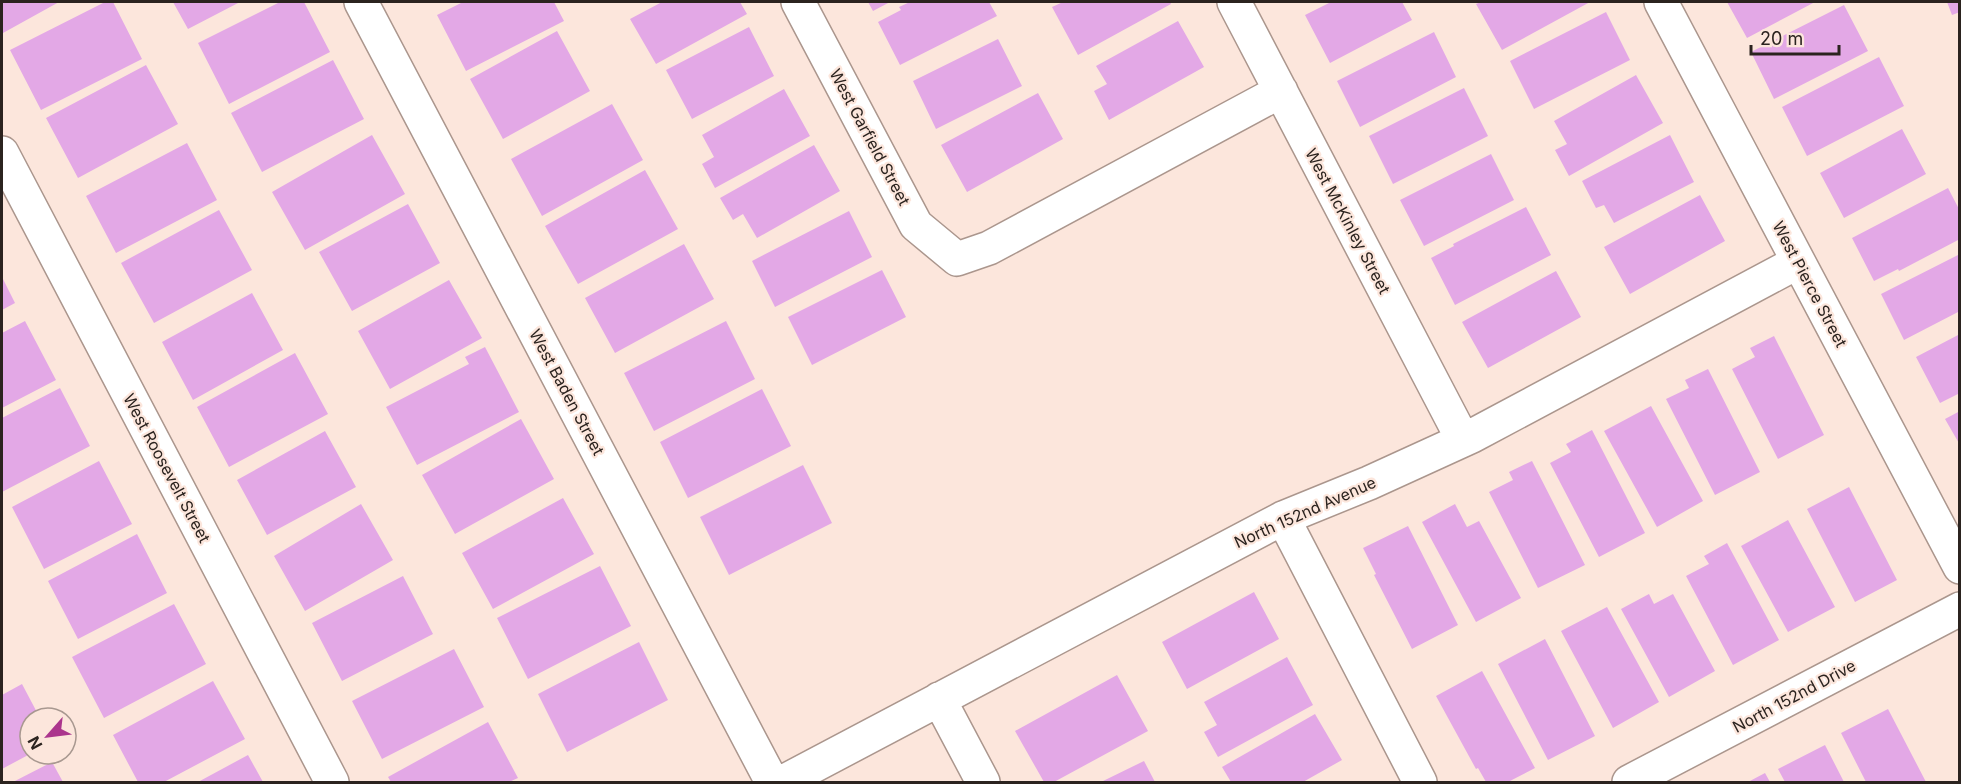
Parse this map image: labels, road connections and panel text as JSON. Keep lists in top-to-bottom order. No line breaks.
{"streets":{"street":["West Garfield Street","West McKinley Street","West Pierce Street","West Baden Street","West Roosevelt Street","North 152nd Avenue","North 152nd Drive"]},"crossings":[["West Garfield Street","West McKinley Street"],["West McKinley Street","North 152nd Avenue"],["West Pierce Street","North 152nd Avenue"]],"scale_bar":"20 m","north":"bottom left"}
